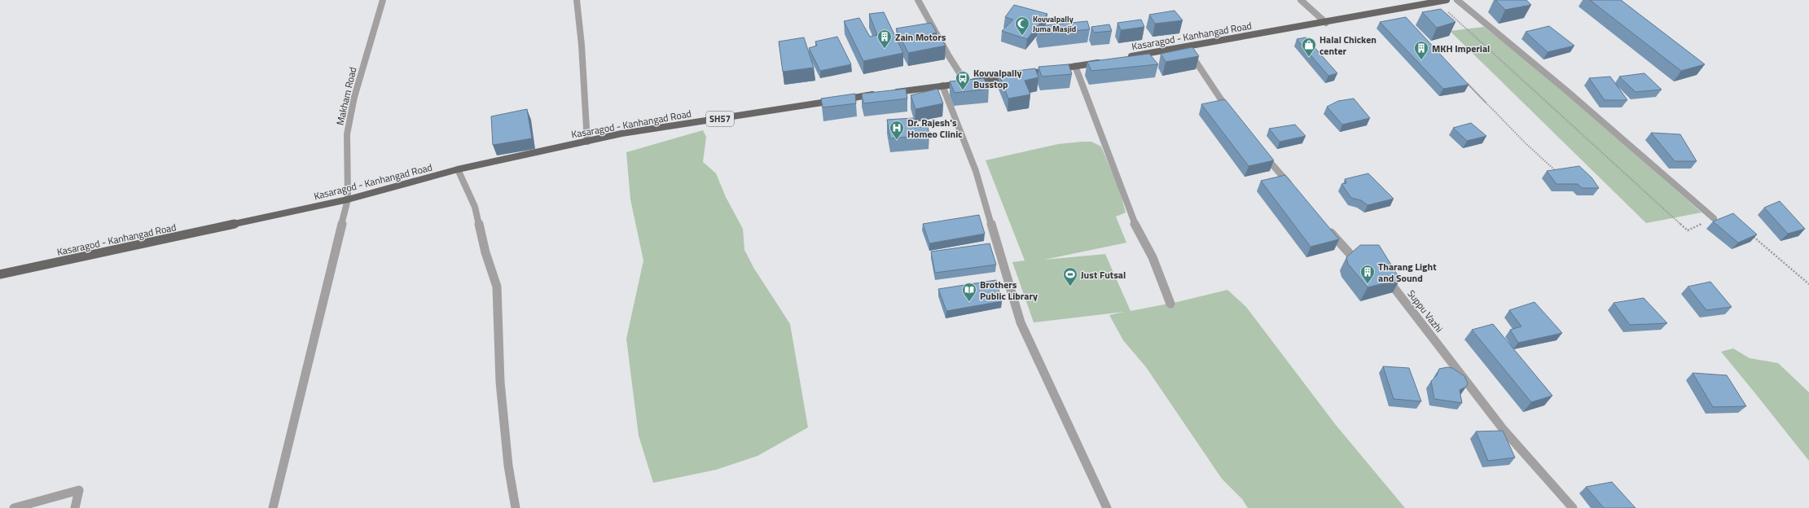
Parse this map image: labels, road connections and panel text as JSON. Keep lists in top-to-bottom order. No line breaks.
{"streets":{"main road":["Kasaragod - Kanhangad Road","SH57"],"street":["Makham Road","Suppu Vazhi"]},"crossings":[["Kasaragod - Kanhangad Road","Makham Road"]],"places":{"mosque":["Kovvalpally Juma Masjid"],"building":["Zain Motors","MKH Imperial","Tharang Light and Sound"],"shop":["Halal Chicken center"],"bus stop":["Kovvalpally Busstop"],"hospital":["Dr. Rajesh's Homeo Clinic"],"sports":["Just Futsal"],"library":["Brothers Public Library"]}}
